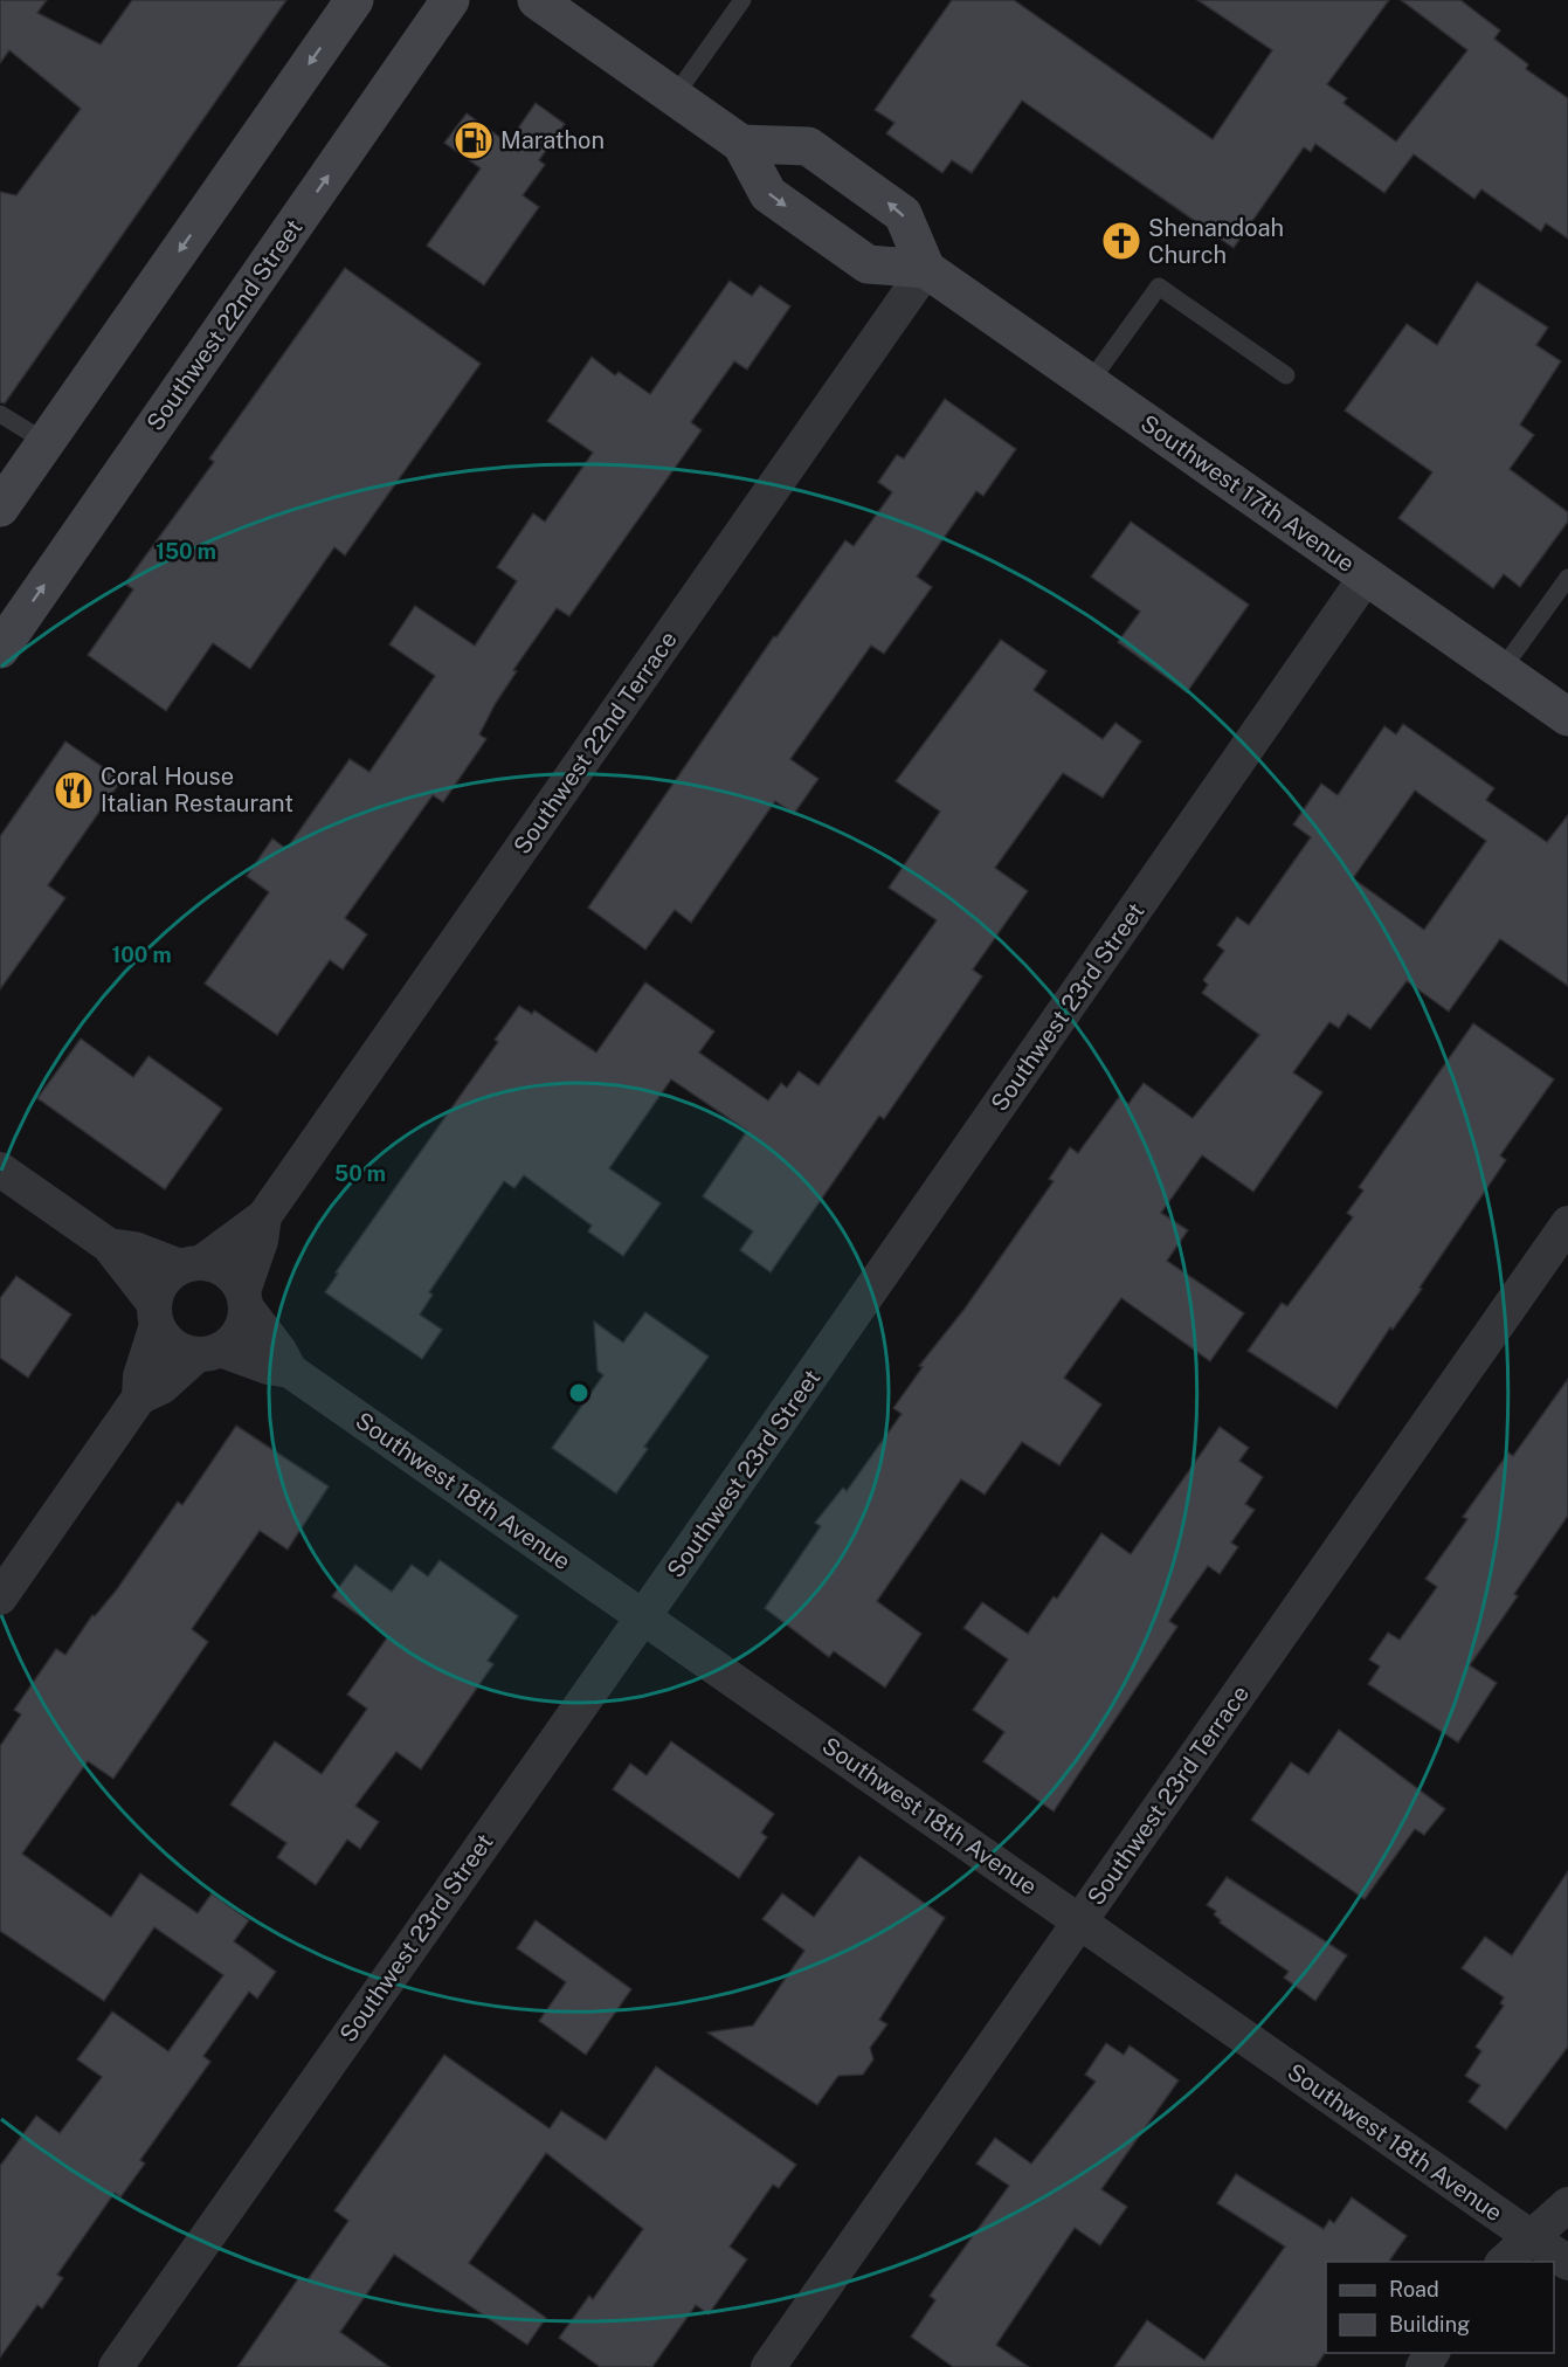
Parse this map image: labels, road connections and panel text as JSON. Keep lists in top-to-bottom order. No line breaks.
{"streets":{"main road":["Southwest 22nd Street","Southwest 17th Avenue"],"street":["Southwest 22nd Terrace","Southwest 23rd Street","Southwest 18th Avenue","Southwest 23rd Terrace"]},"crossings":[["Southwest 17th Avenue","Southwest 22nd Terrace"],["Southwest 17th Avenue","Southwest 23rd Street"],["Southwest 22nd Terrace","Southwest 18th Avenue"],["Southwest 23rd Street","Southwest 18th Avenue"],["Southwest 18th Avenue","Southwest 23rd Terrace"]],"places":{"fuel station":["Marathon"],"church":["Shenandoah Church"],"restaurant":["Coral House Italian Restaurant"]},"legend":["Road","Building"],"rings":["150 m","100 m","50 m"]}
